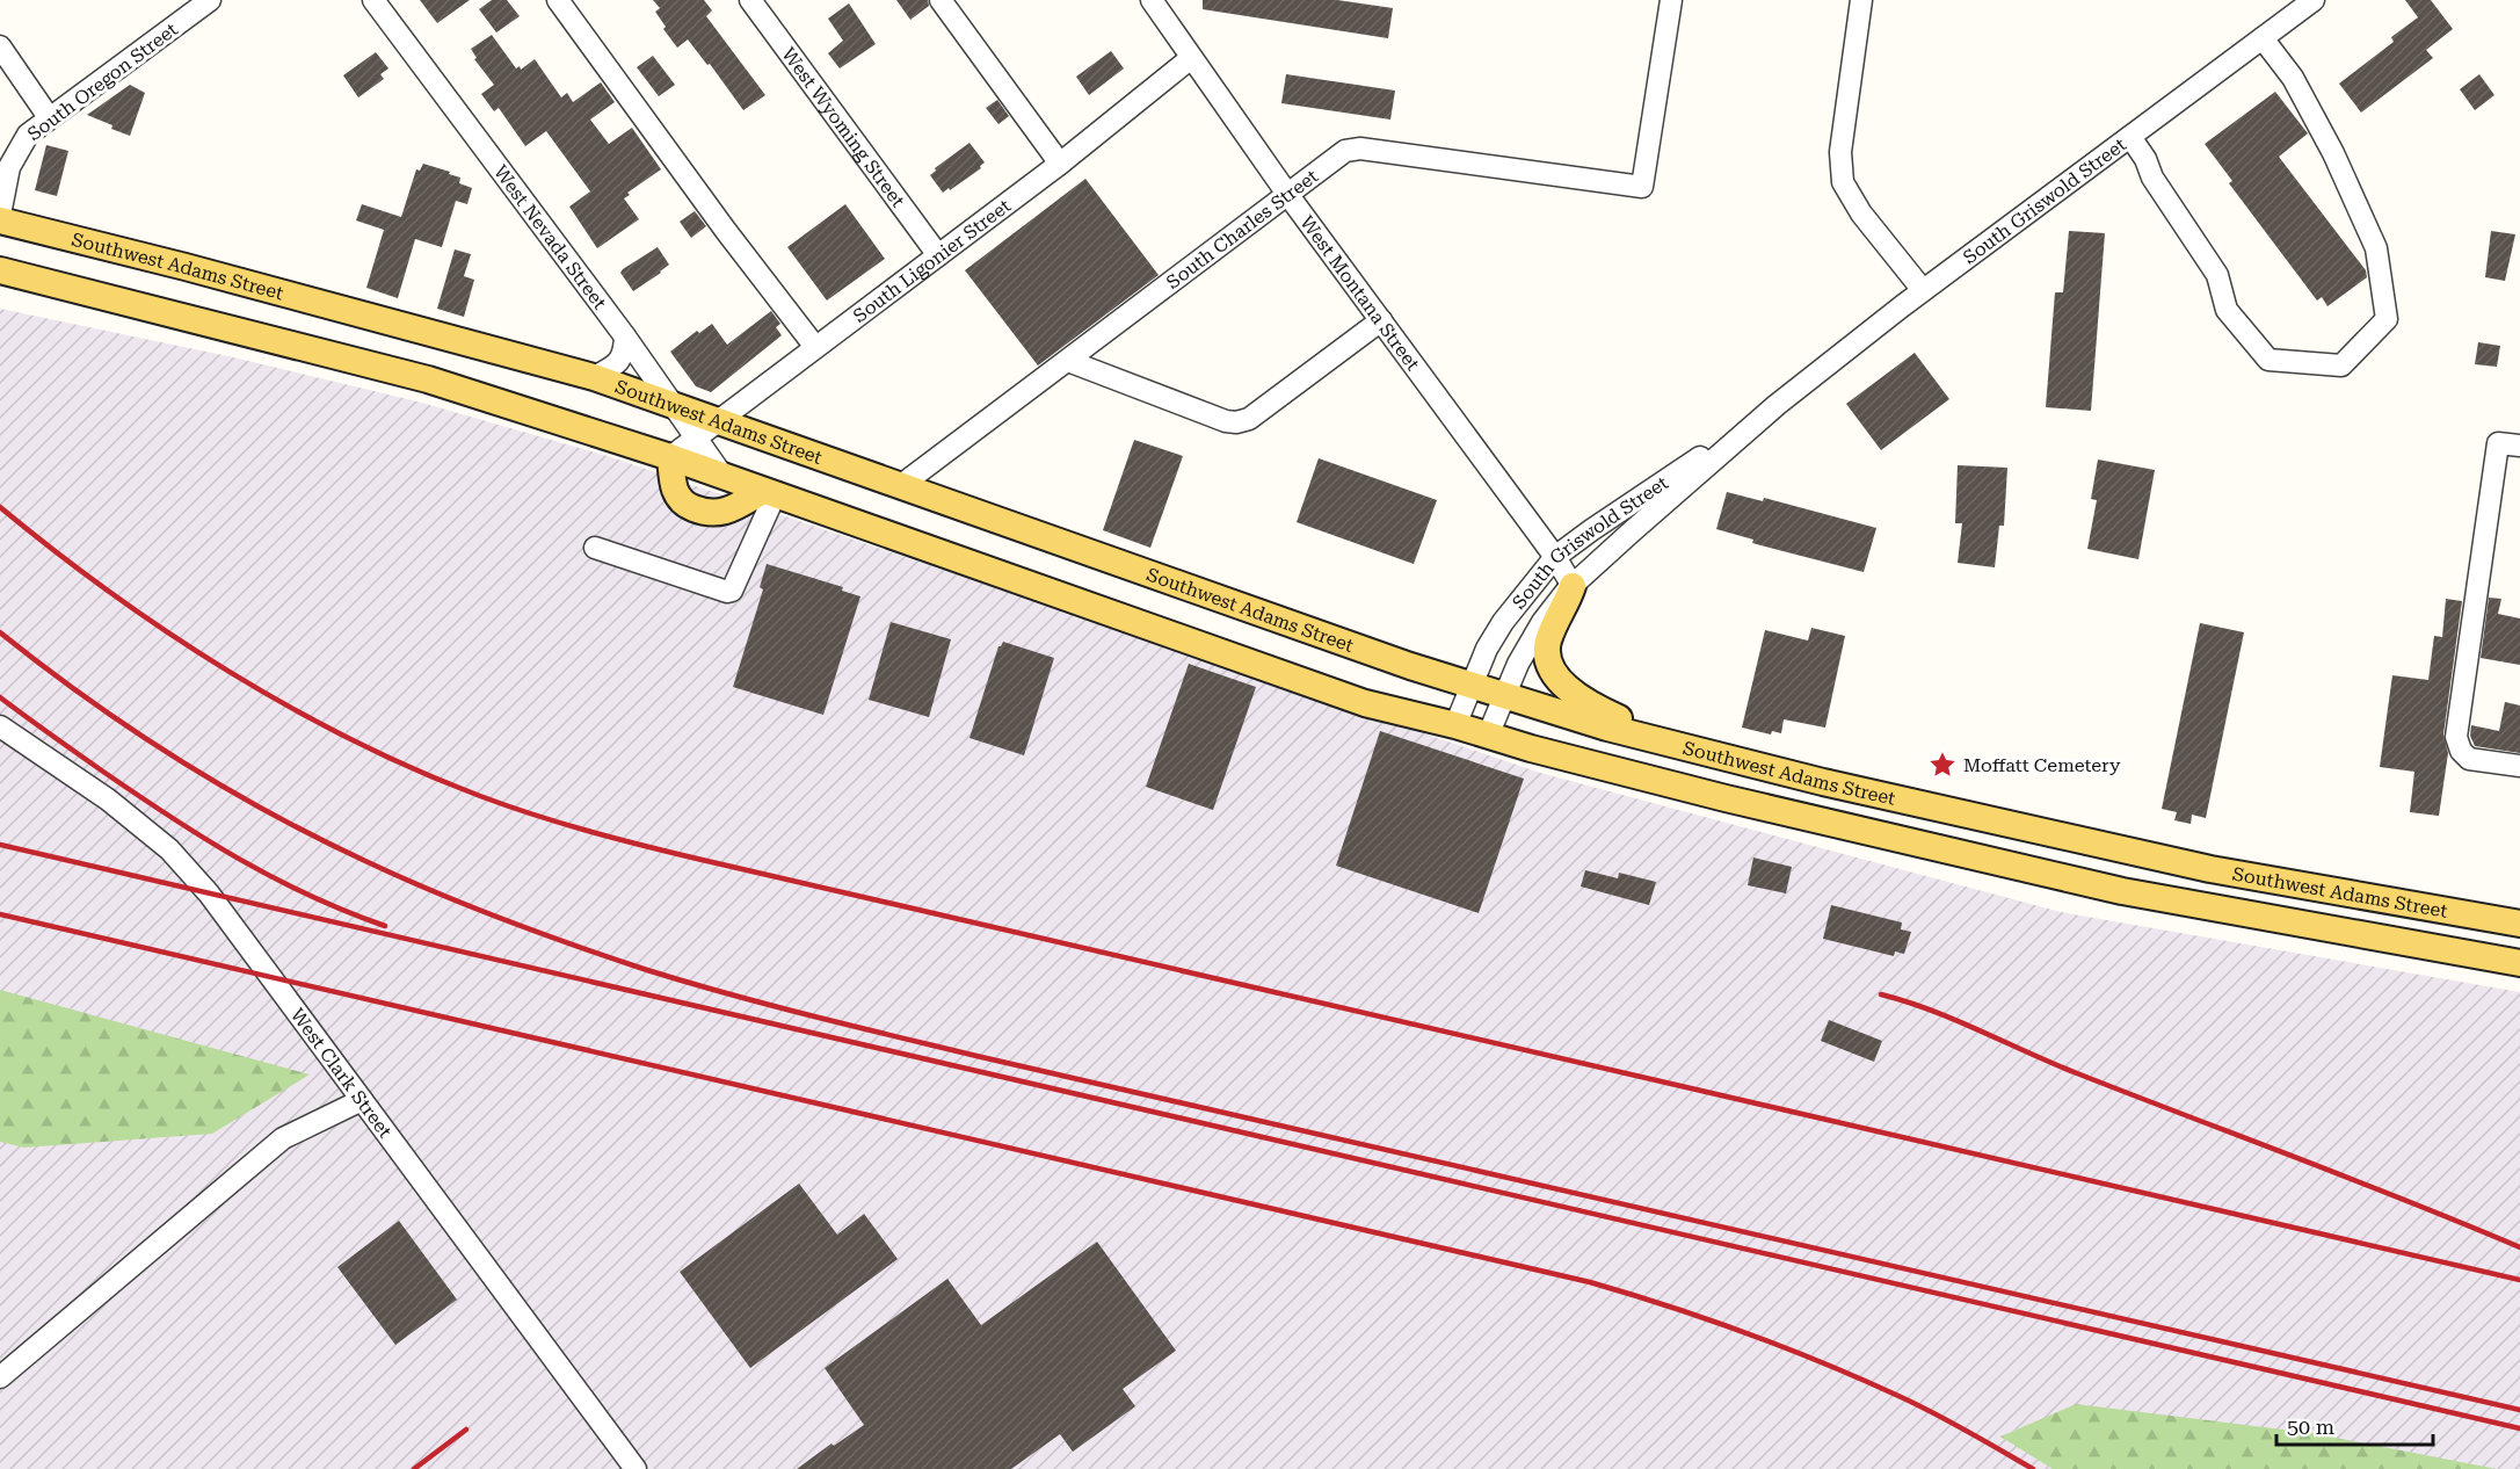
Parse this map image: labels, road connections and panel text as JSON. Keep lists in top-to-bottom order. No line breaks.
{"streets":{"main road":["Southwest Adams Street"],"street":["South Oregon Street","West Wyoming Street","South Griswold Street","South Charles Street","West Nevada Street","South Ligonier Street","West Montana Street","West Clark Street"]},"crossings":[["West Wyoming Street","South Ligonier Street"],["South Griswold Street","Southwest Adams Street"],["South Griswold Street","West Montana Street"],["South Charles Street","Southwest Adams Street"],["South Charles Street","West Montana Street"],["West Nevada Street","Southwest Adams Street"],["South Ligonier Street","Southwest Adams Street"],["South Ligonier Street","West Montana Street"]],"places":{"place":["Moffatt Cemetery"]},"scale_bar":"50 m"}
